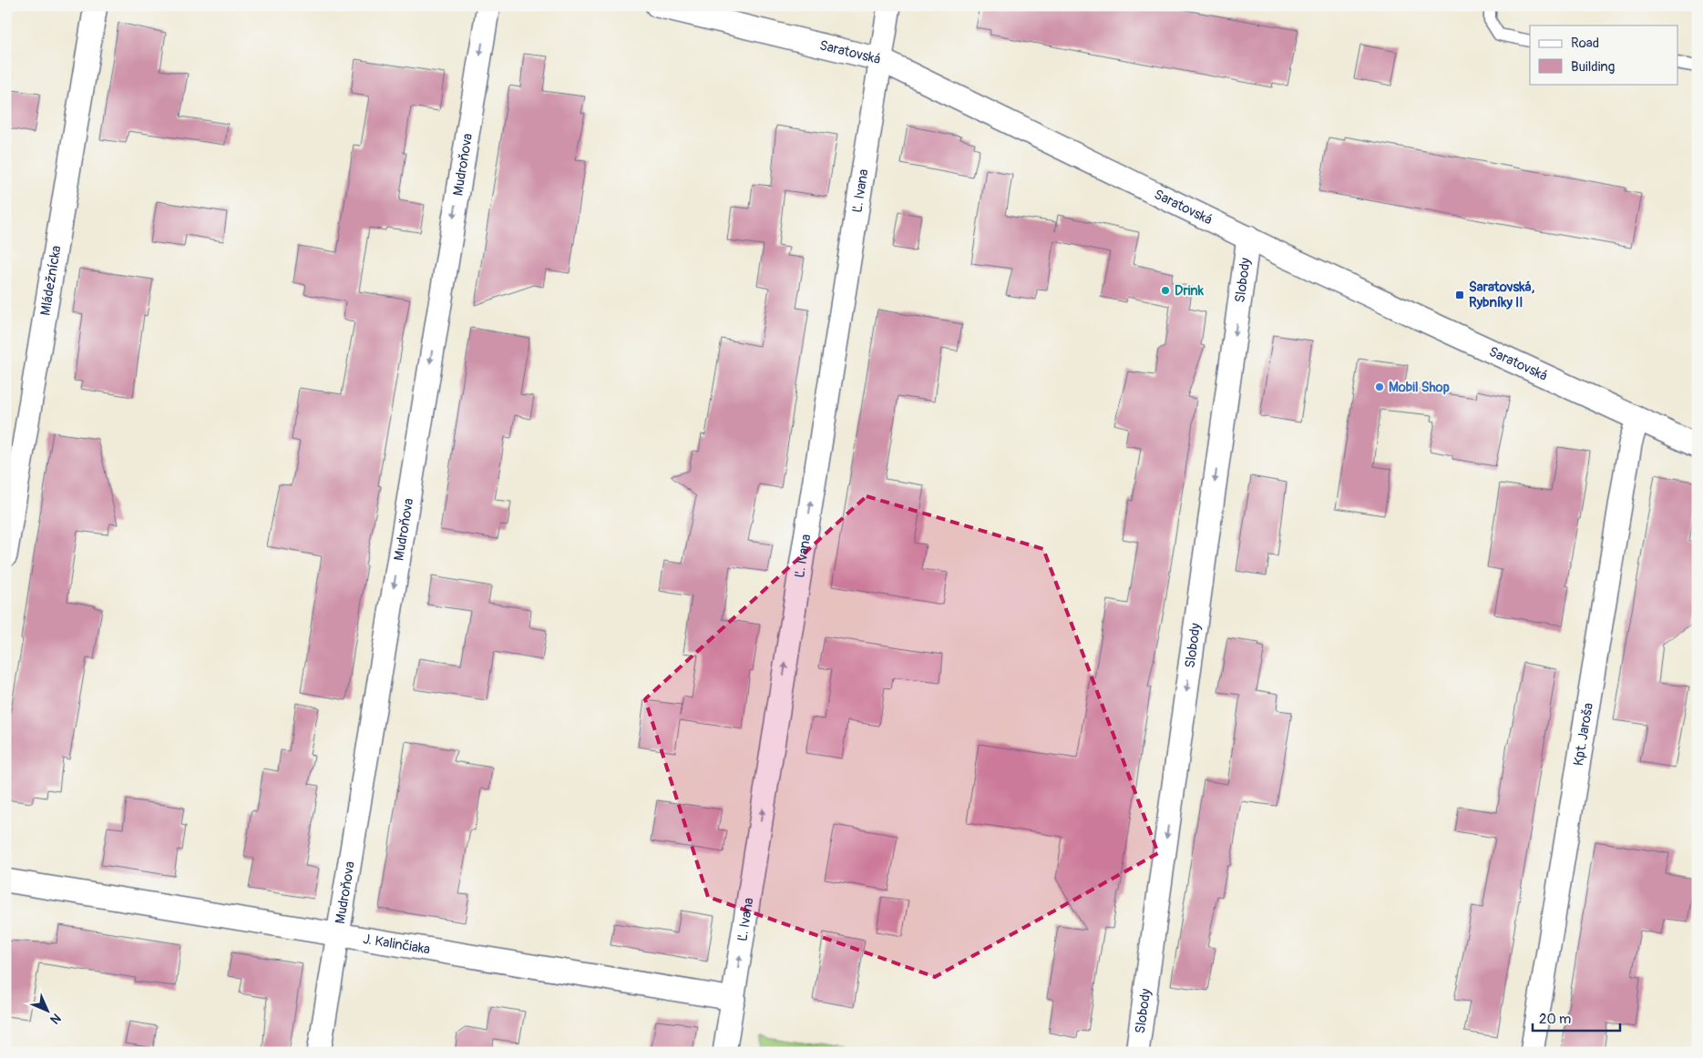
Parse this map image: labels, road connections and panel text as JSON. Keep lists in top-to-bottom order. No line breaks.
{"streets":{"street":["Saratovská","Mudroňova","Ľ. Ivana","Slobody","Mládežnícka","Kpt. Jaroša","J. Kalinčiaka"]},"crossings":[["Saratovská","Ľ. Ivana"],["Saratovská","Slobody"],["Saratovská","Kpt. Jaroša"],["Mudroňova","J. Kalinčiaka"],["Ľ. Ivana","J. Kalinčiaka"]],"one_way":["Mudroňova","Ľ. Ivana","Slobody"],"places":{"other":["Drink","Mobil Shop"],"transit":["Saratovská, Rybníky II"]},"legend":["Road","Building"],"scale_bar":"20 m","north":"bottom right"}
